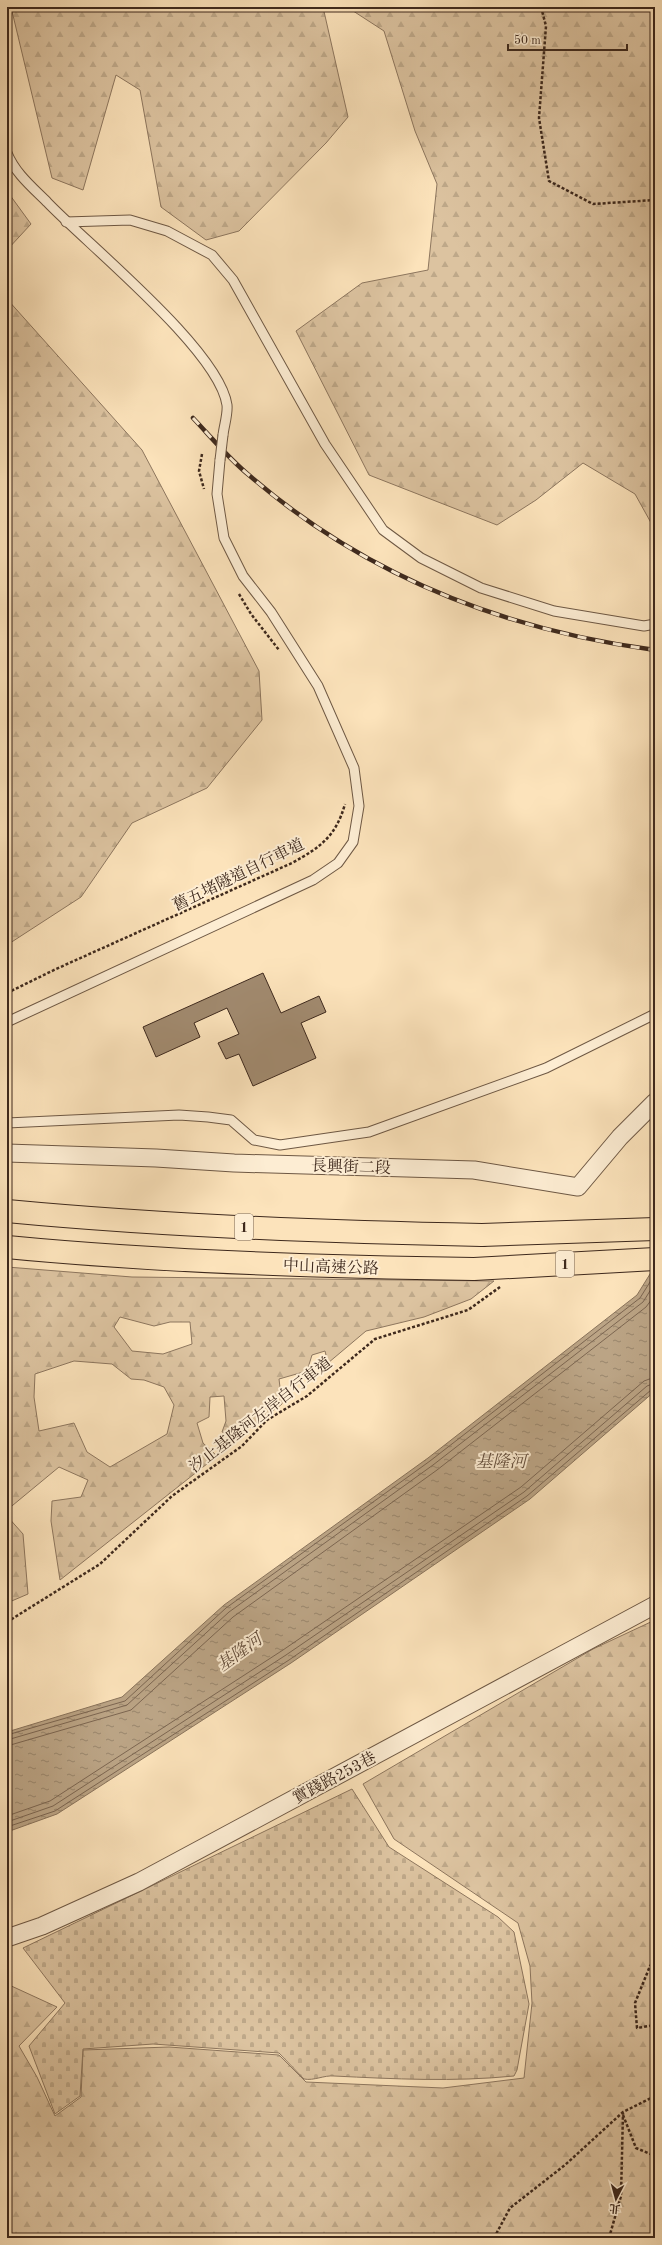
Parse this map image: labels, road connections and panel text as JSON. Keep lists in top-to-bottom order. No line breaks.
{"streets":{"highway":["1","中山高速公路"],"street":["長興街二段","實踐路253巷"],"path":["舊五堵隧道自行車道","汐止基隆河左岸自行車道"]},"water":["基隆河"],"scale_bar":"50 m","north":"bottom"}
